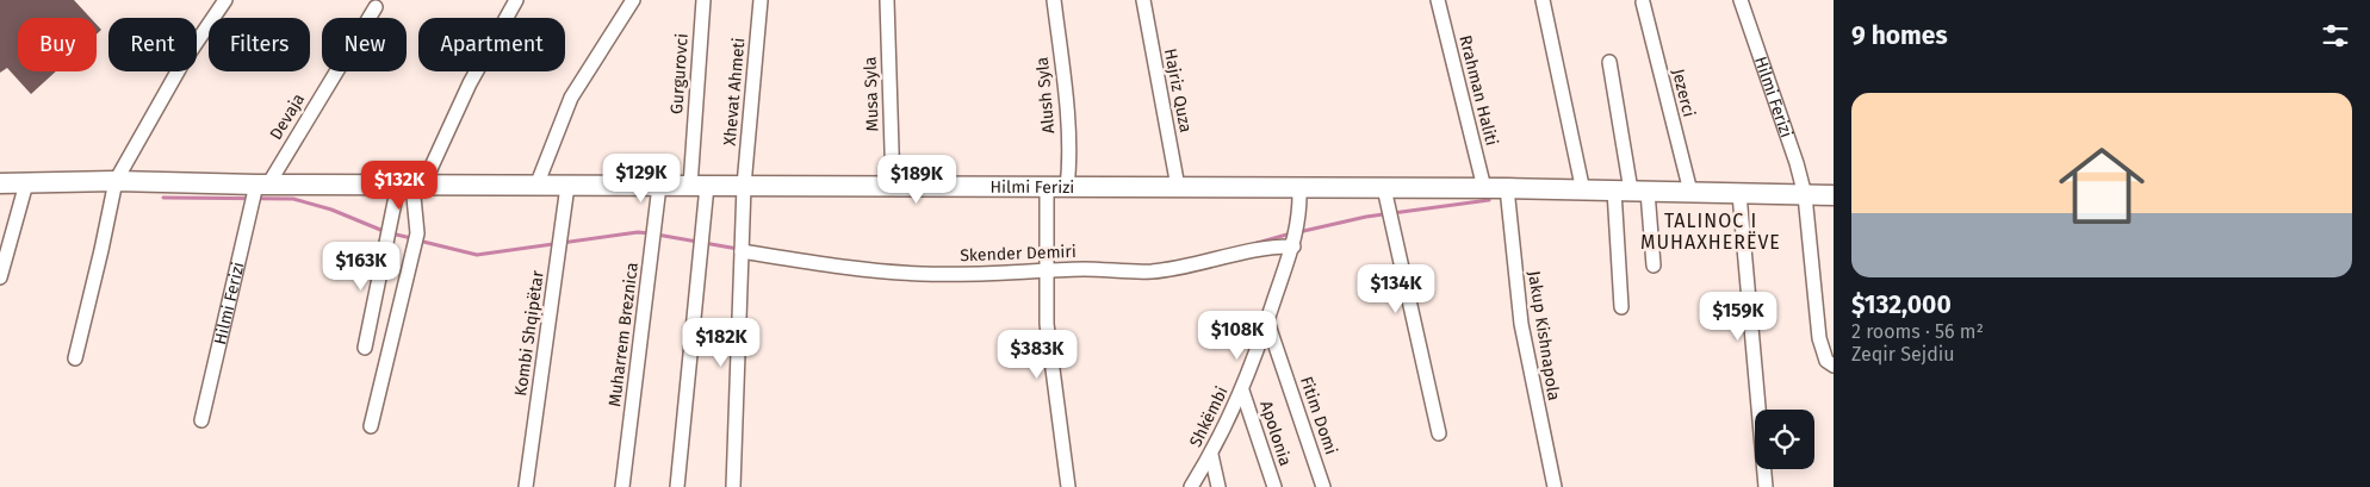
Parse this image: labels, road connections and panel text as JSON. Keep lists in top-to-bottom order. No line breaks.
{"streets":{"street":["Gurgurovci","Hajriz Quza","Rrahman Haliti","Xhevat Ahmeti","Jezerci","Musa Syla","Alush Syla","Hilmi Ferizi","Devaja","Skender Demiri","Kombi Shqipëtar","Muharrem Breznica","Jakup Kishnapola","Fitim Domi","Shkëmbi","Apolonia"]},"crossings":[["Gurgurovci","Hilmi Ferizi"],["Hajriz Quza","Hilmi Ferizi"],["Rrahman Haliti","Hilmi Ferizi"],["Xhevat Ahmeti","Hilmi Ferizi"],["Xhevat Ahmeti","Skender Demiri"],["Jezerci","Hilmi Ferizi"],["Musa Syla","Hilmi Ferizi"],["Alush Syla","Hilmi Ferizi"],["Hilmi Ferizi","Devaja"],["Hilmi Ferizi","Kombi Shqipëtar"],["Hilmi Ferizi","Muharrem Breznica"],["Hilmi Ferizi","Jakup Kishnapola"],["Hilmi Ferizi","Shkëmbi"],["Skender Demiri","Shkëmbi"],["Fitim Domi","Shkëmbi"],["Shkëmbi","Apolonia"]],"districts":["TALINOC I MUHAXHERËVE"],"page":{"heading":"9 homes","chip":["Buy","Rent","Filters","New","Apartment"],"list":[{"name":"$132,000","note":"2 rooms · 56 m² · Zeqir Sejdiu"}],"price":["$129K","$189K","$132K","$163K","$134K","$159K","$108K","$182K","$383K"]}}
